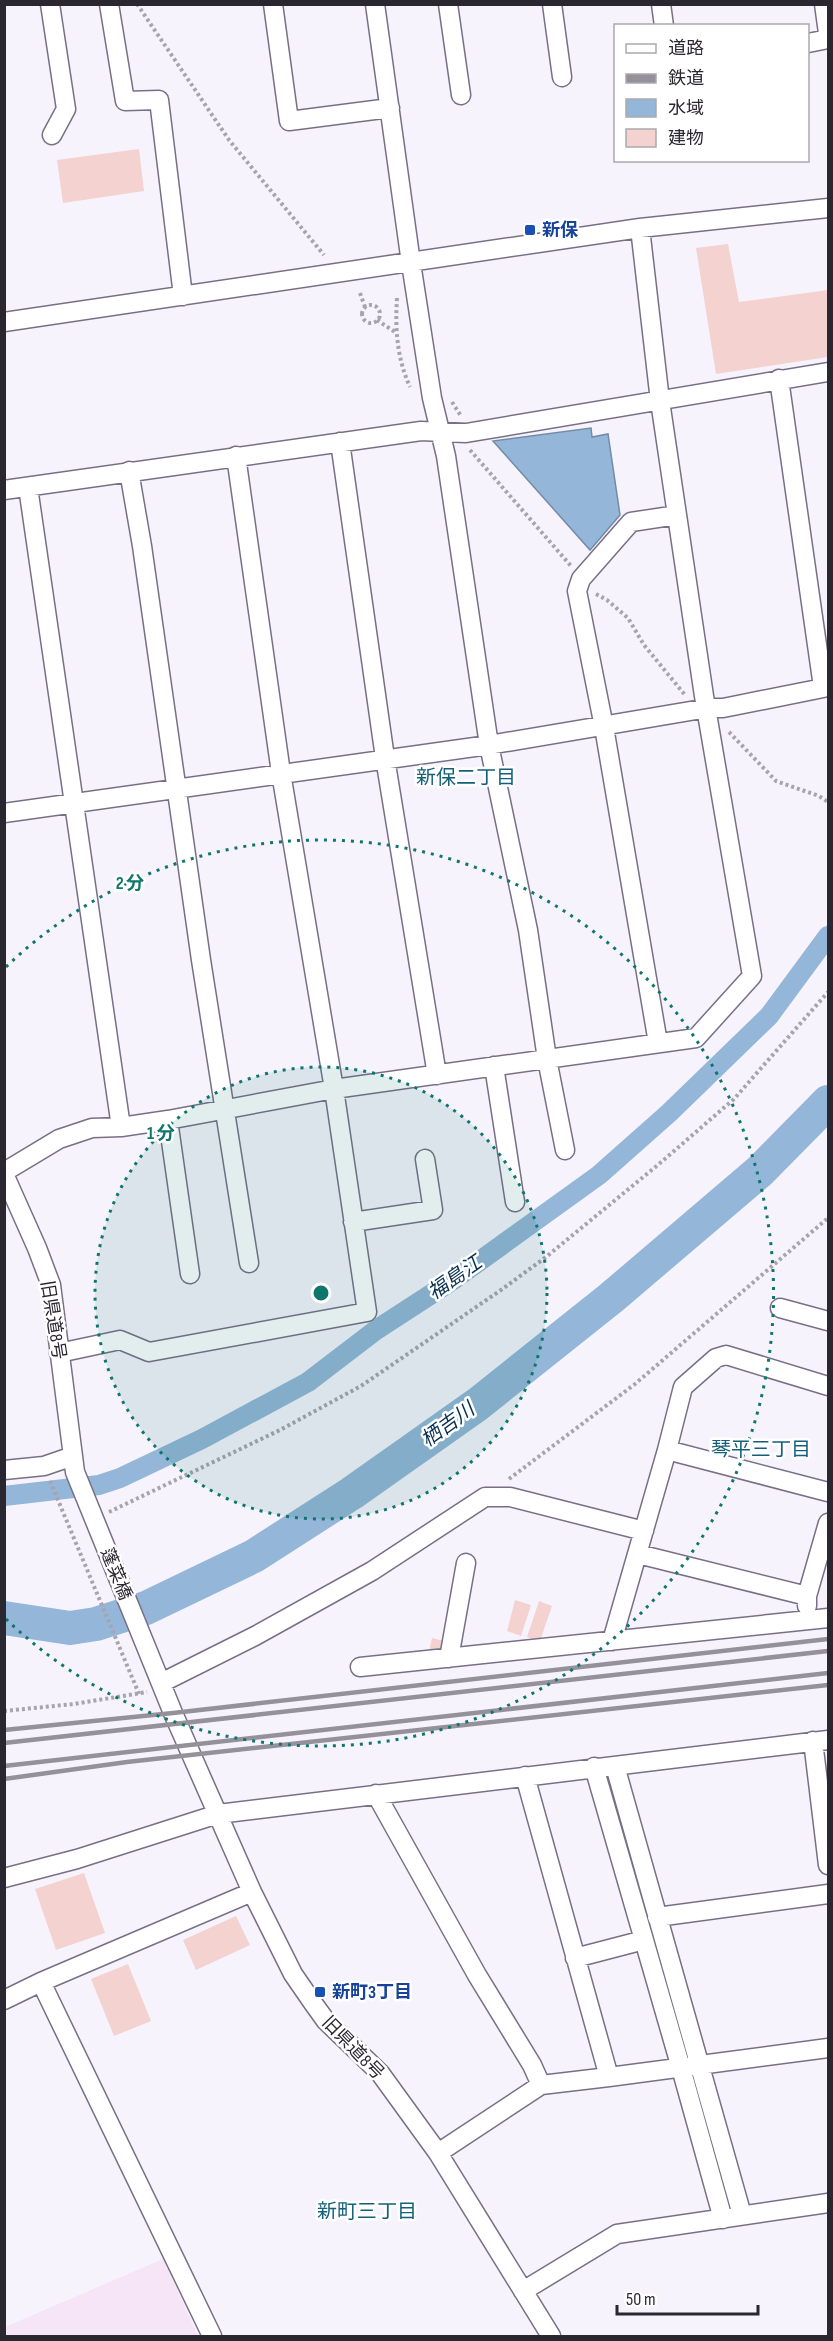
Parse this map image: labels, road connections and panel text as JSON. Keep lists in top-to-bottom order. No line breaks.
{"streets":{"street":["旧県道8号","蓬菜橋"]},"crossings":[["旧県道8号","蓬菜橋"]],"districts":["新保二丁目","琴平三丁目","新町三丁目"],"water":["福島江","栖吉川"],"places":{"transit":["新保","新町3丁目"]},"legend":["道路","鉄道","水域","建物"],"scale_bar":"50 m","rings":["2 分","1 分"]}
